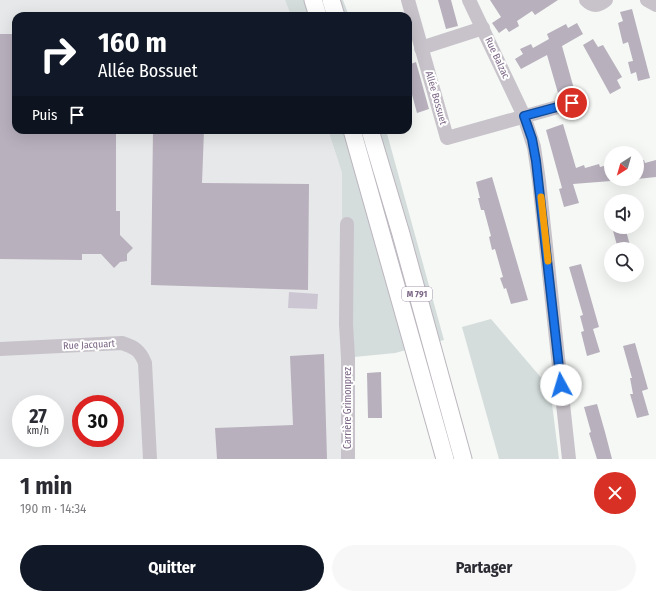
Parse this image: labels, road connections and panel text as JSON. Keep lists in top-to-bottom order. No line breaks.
{"streets":{"main road":["M 791"],"street":["Rue Balzac","Allée Bossuet","Rue Jacquart","Carrière Grimonprez"]},"crossings":[["Rue Balzac","Allée Bossuet"]],"north":"bottom left","page":{"turn":["160 m","Allée Bossuet"],"then":"Puis","speed":"27 km/h","limit":"30","heading":["1 min","190 m · 14:34"],"buttons":["Quitter","Partager"]}}
